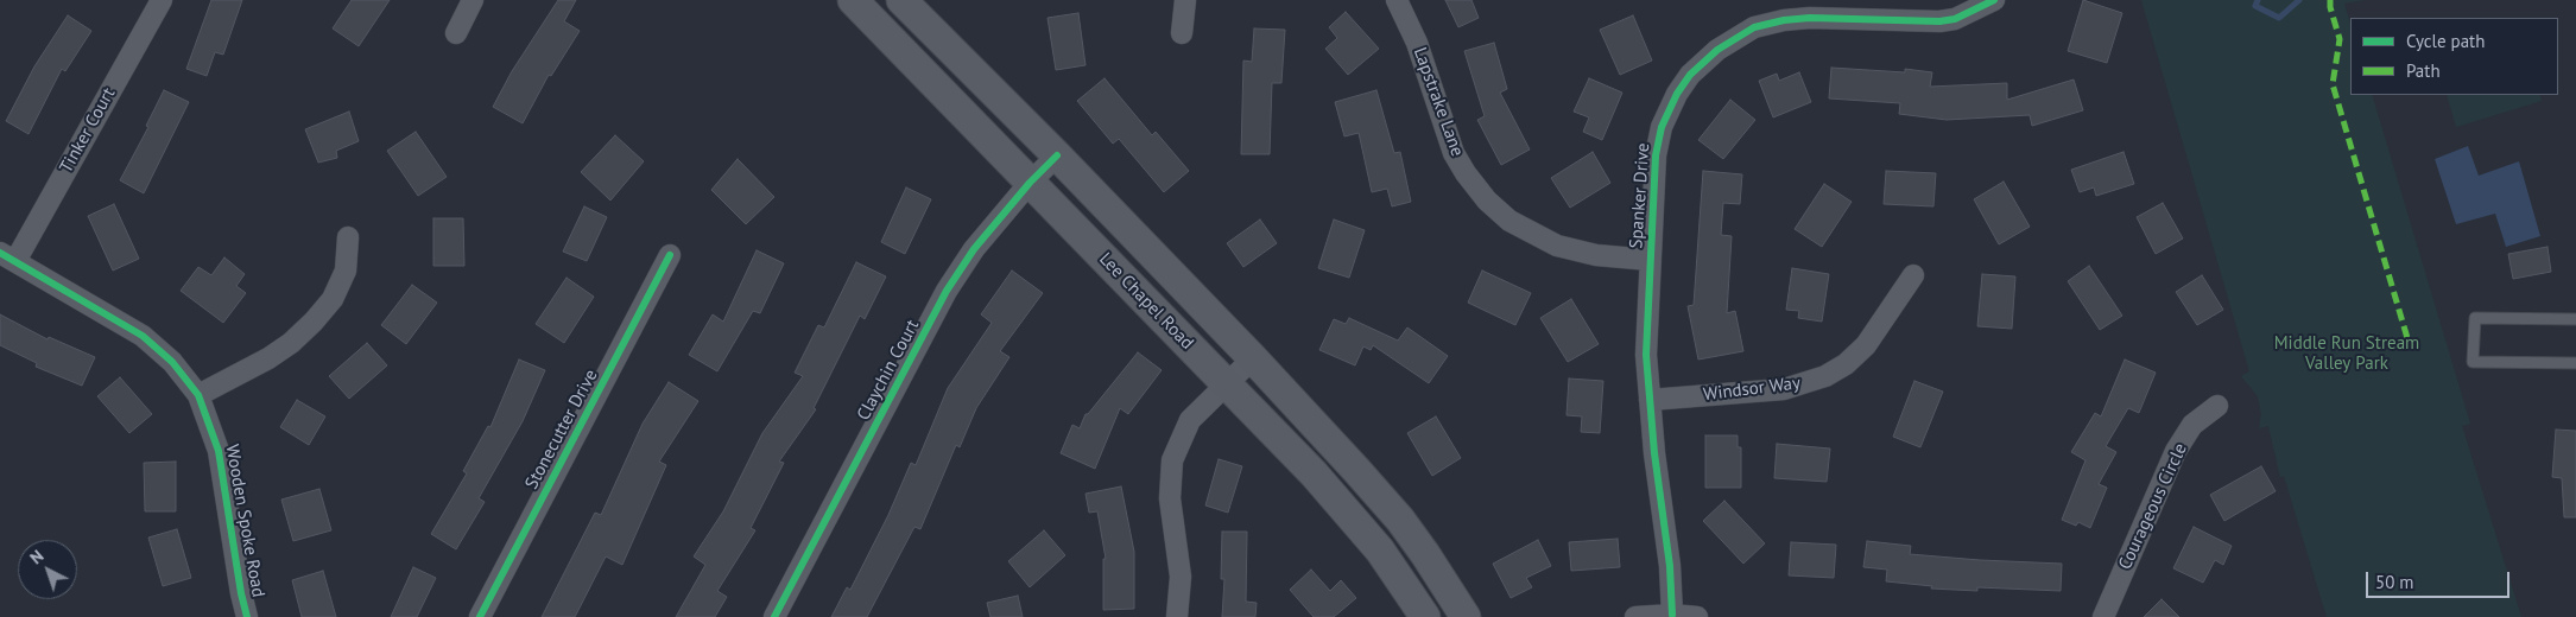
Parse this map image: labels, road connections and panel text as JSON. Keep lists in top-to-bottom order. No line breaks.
{"streets":{"main road":["Lee Chapel Road"],"street":["Lapstrake Lane","Tinker Court","Spanker Drive","Claychin Court","Windsor Way","Stonecutter Drive","Courageous Circle","Wooden Spoke Road"]},"crossings":[["Lapstrake Lane","Spanker Drive"],["Tinker Court","Wooden Spoke Road"],["Spanker Drive","Windsor Way"],["Lee Chapel Road","Claychin Court"]],"parks":["Middle Run Stream Valley Park"],"legend":["Cycle path","Path"],"scale_bar":"50 m","north":"top left"}
